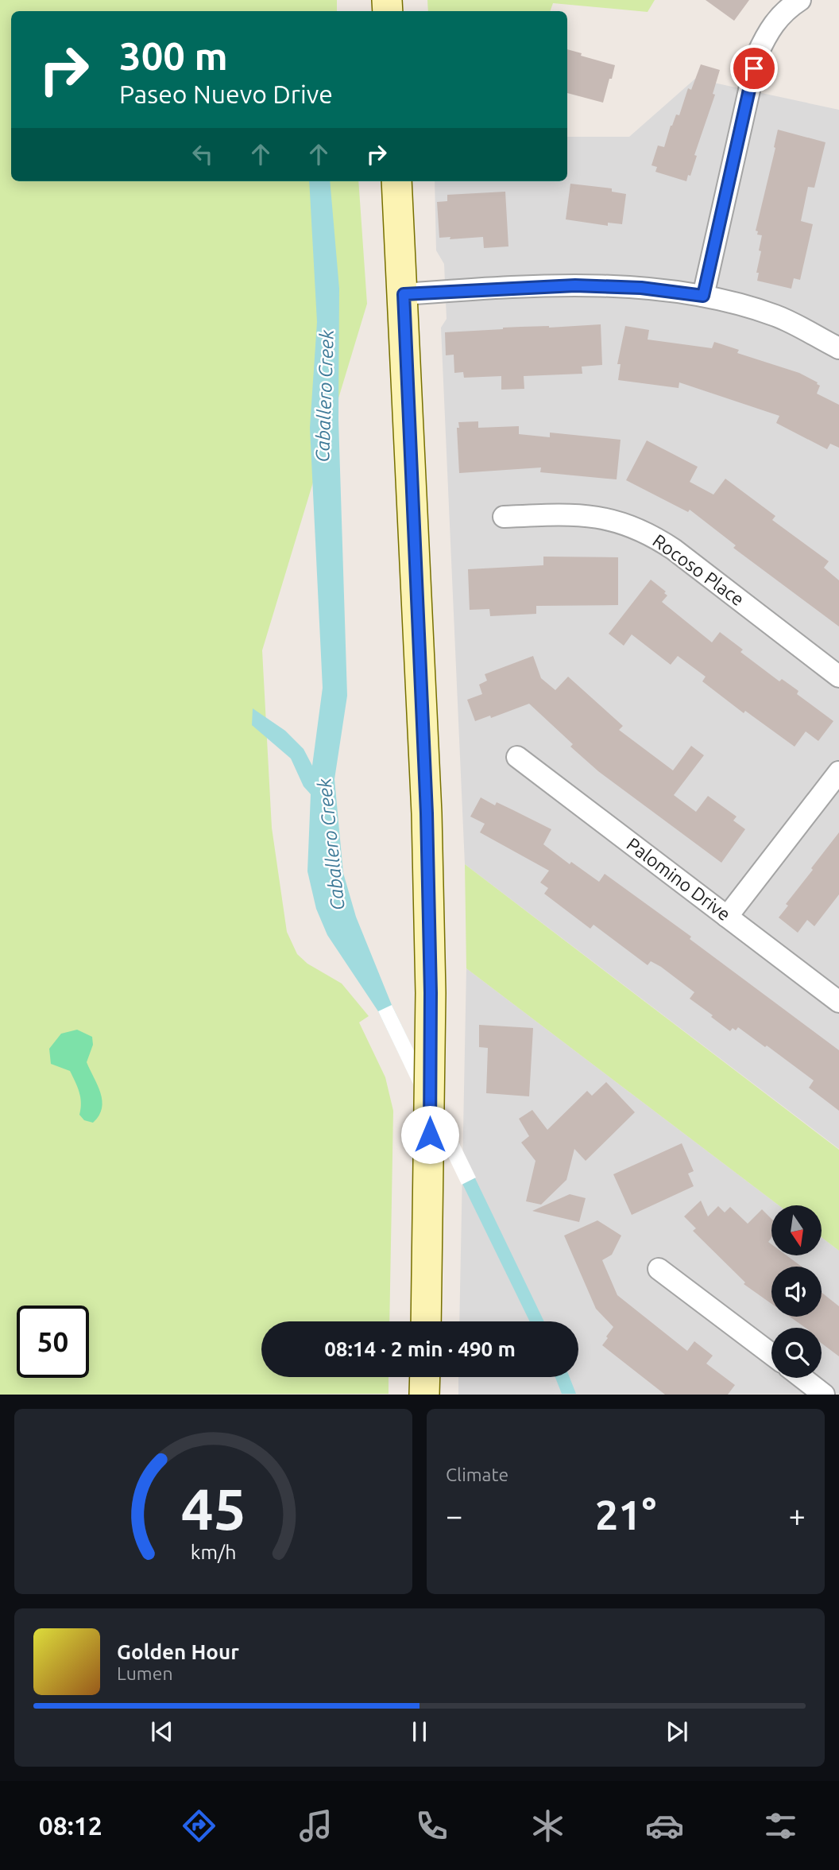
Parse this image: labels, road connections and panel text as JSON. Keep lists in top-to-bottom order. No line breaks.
{"streets":{"street":["Rocoso Place","Palomino Drive"]},"water":["Caballero Creek"],"north":"bottom","page":{"turn":["300 m","Paseo Nuevo Drive"],"limit":"50","trip":"08:14 · 2 min · 490 m","tile":"Climate","heat":["−","21°","+"],"song":["Golden Hour","Lumen"],"tabs":"08:12","gauge":["45","km/h"]}}
